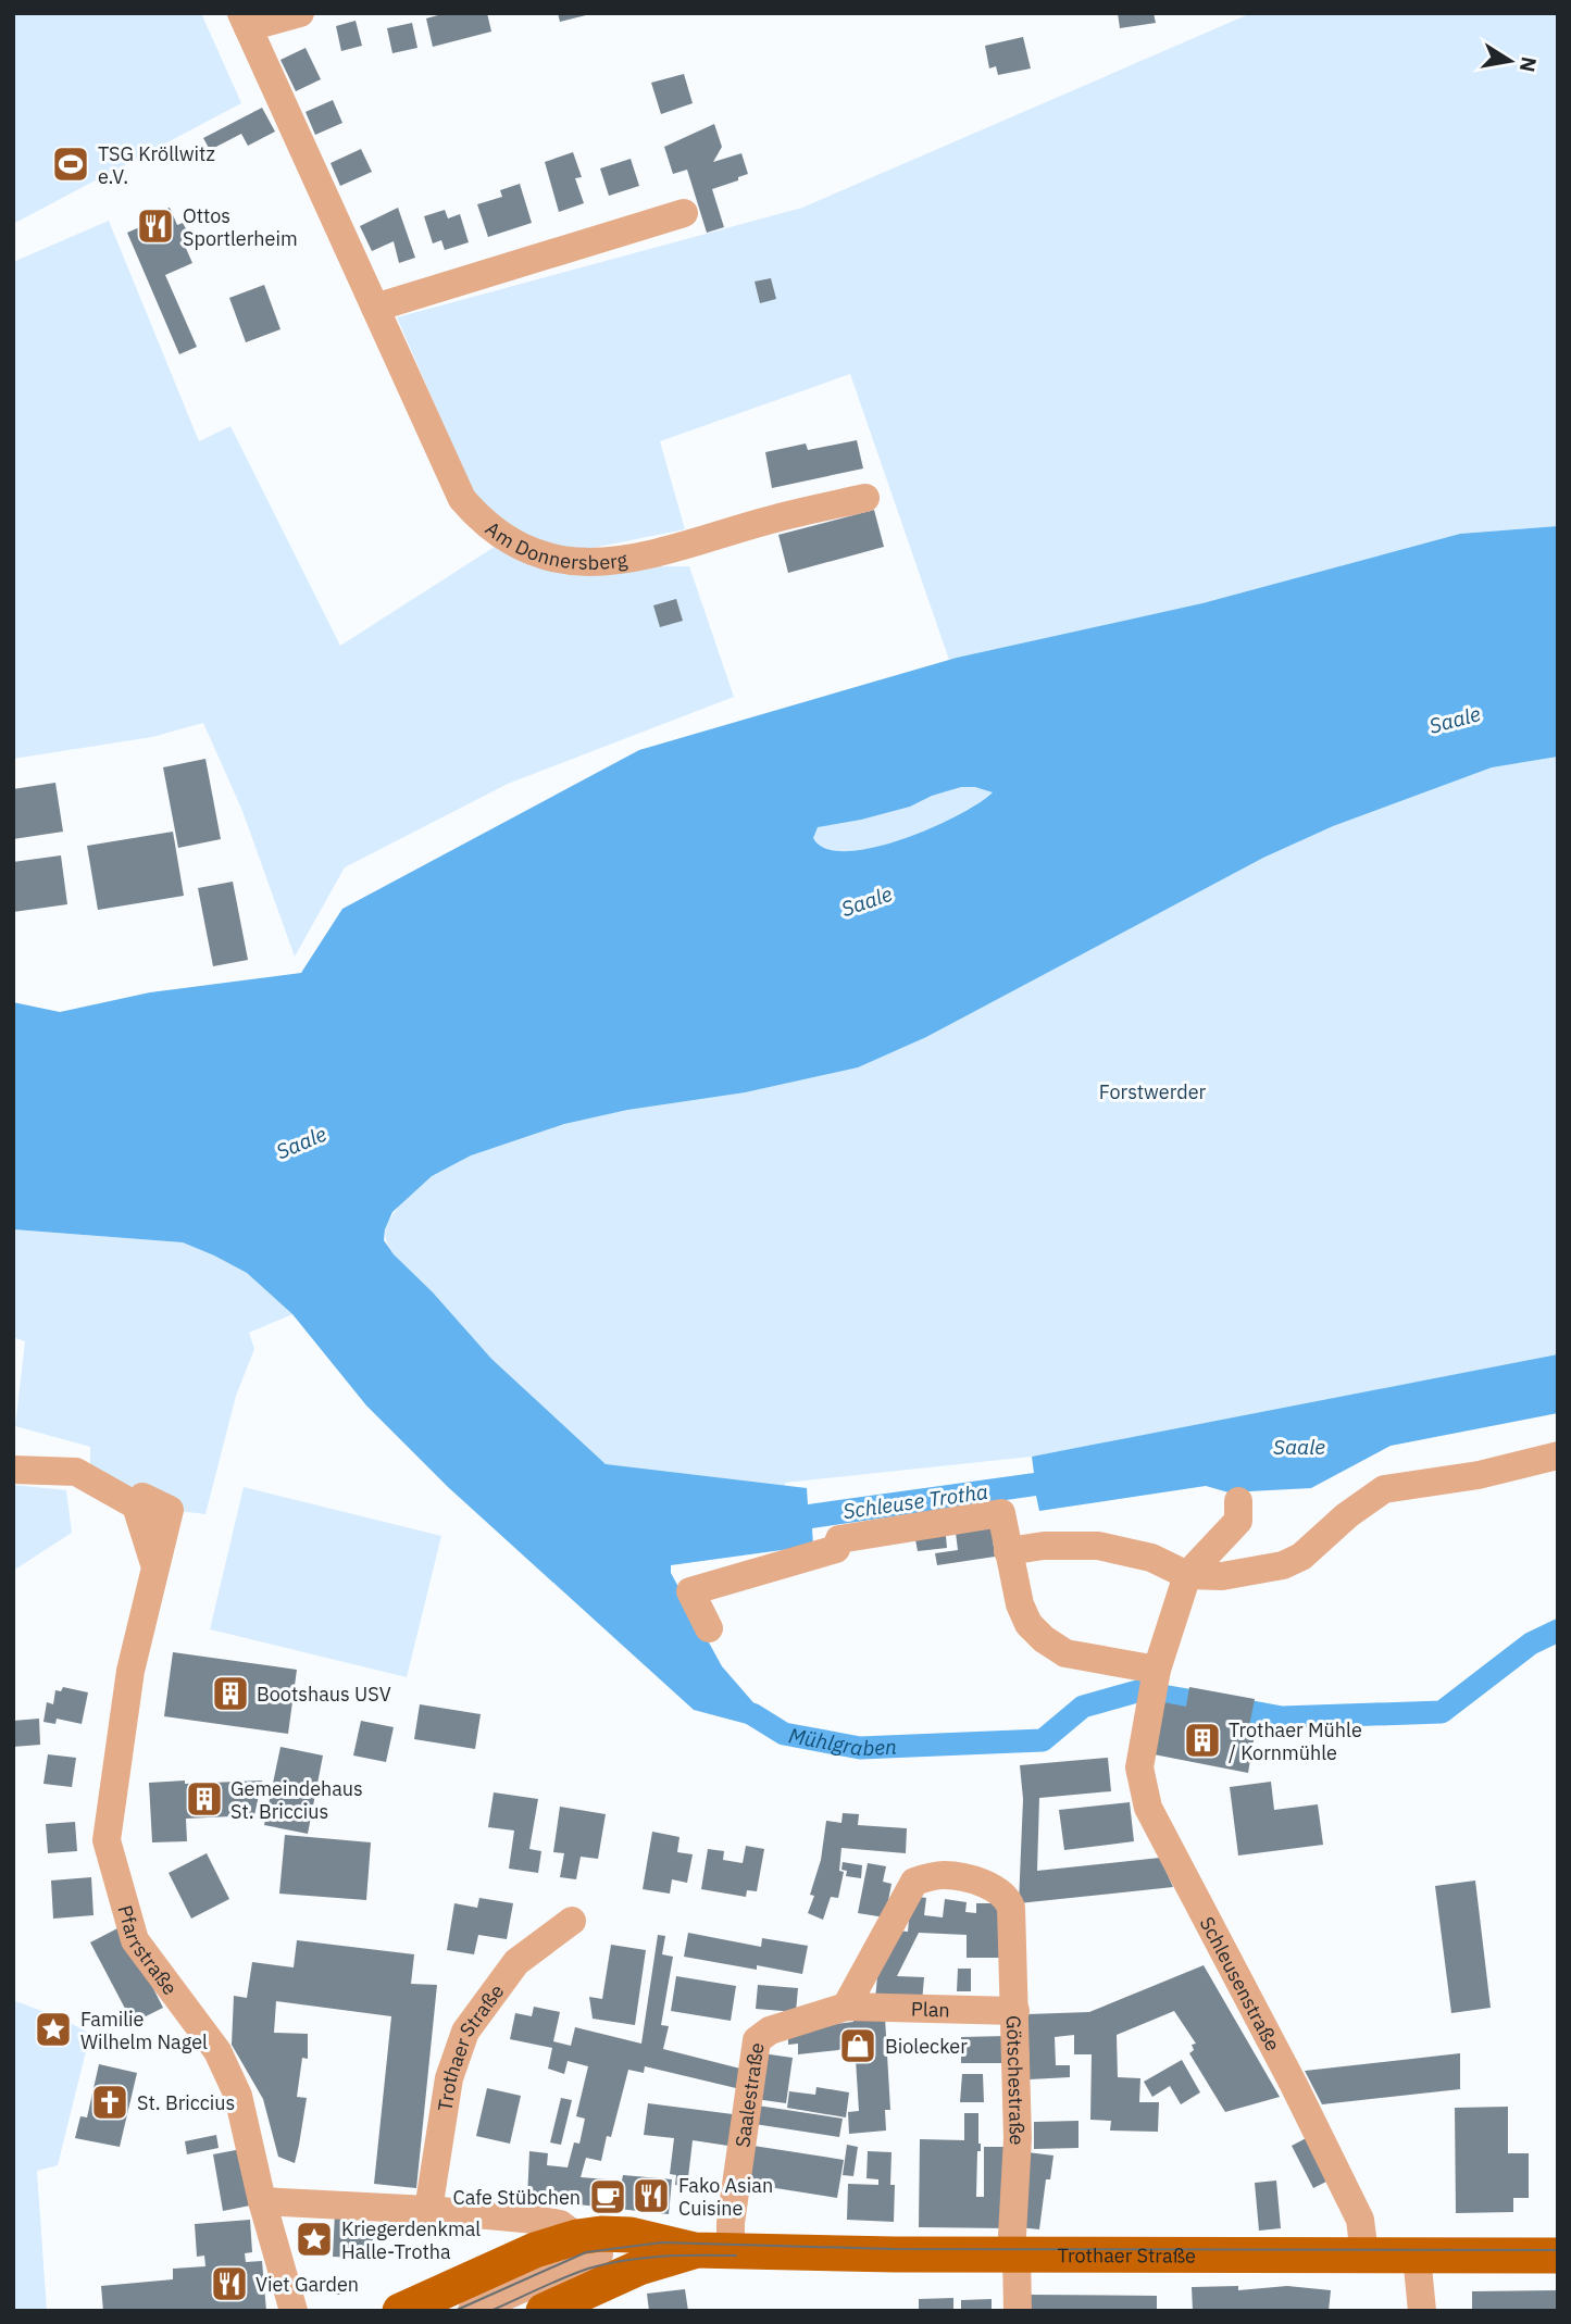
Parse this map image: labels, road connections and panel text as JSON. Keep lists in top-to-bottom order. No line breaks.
{"streets":{"main road":["Trothaer Straße"],"street":["Am Donnersberg","Pfarrstraße","Schleusenstraße","Plan","Götschestraße","Saalestraße"]},"crossings":[["Pfarrstraße","Trothaer Straße"],["Schleusenstraße","Trothaer Straße"],["Plan","Götschestraße"],["Plan","Saalestraße"],["Trothaer Straße","Götschestraße"],["Trothaer Straße","Saalestraße"],["Götschestraße","Saalestraße"]],"water":["Saale","Schleuse Trotha","Mühlgraben"],"parks":["Forstwerder"],"places":{"sports":["TSG Kröllwitz e.V."],"restaurant":["Ottos Sportlerheim","Fako Asian Cuisine","Viet Garden"],"building":["Bootshaus USV","Trothaer Mühle / Kornmühle","Gemeindehaus St. Briccius"],"place":["Familie Wilhelm Nagel","Kriegerdenkmal Halle-Trotha"],"shop":["Biolecker"],"church":["St. Briccius"],"cafe":["Cafe Stübchen"]},"north":"right"}
